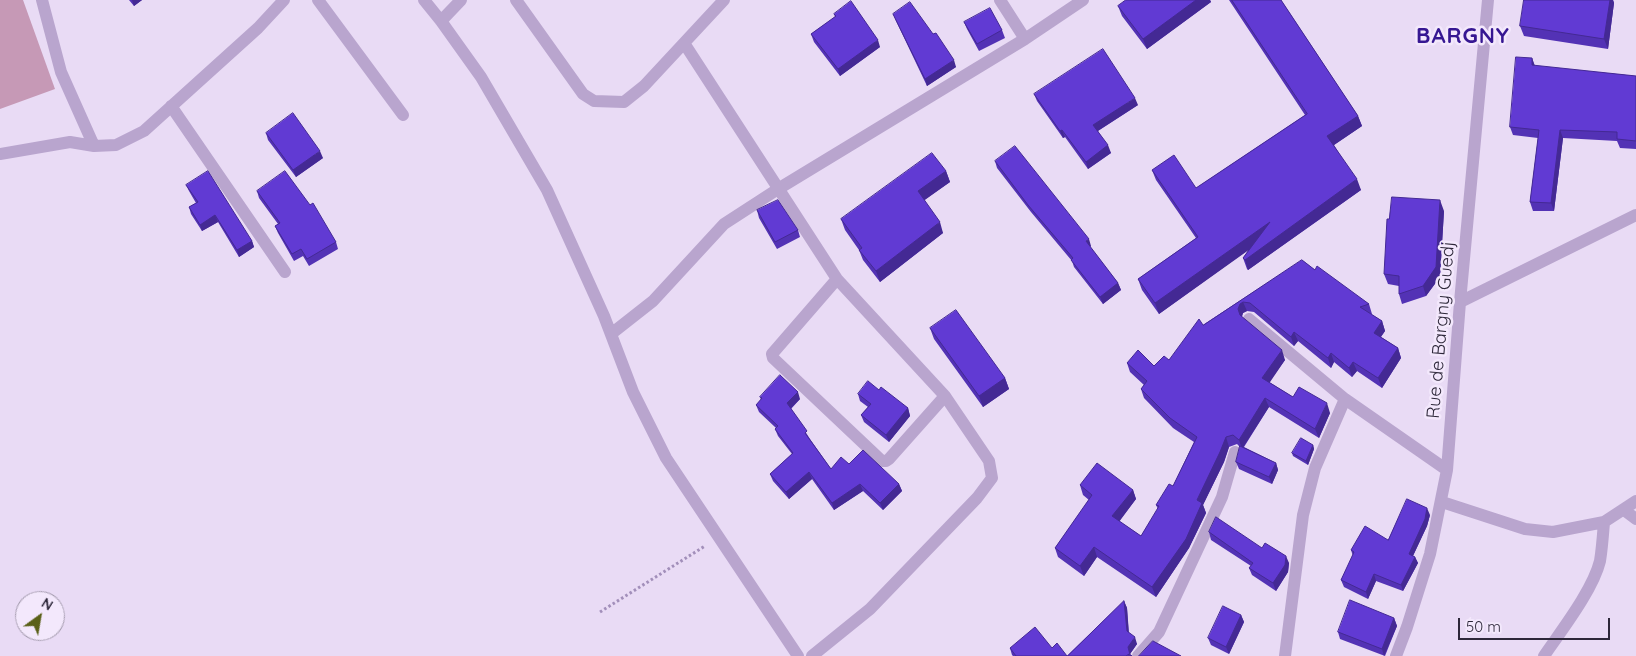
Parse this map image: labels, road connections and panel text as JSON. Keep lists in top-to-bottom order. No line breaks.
{"streets":{"street":["Rue de Bargny Guedj"]},"districts":["BARGNY"],"scale_bar":"50 m","north":"top right"}
